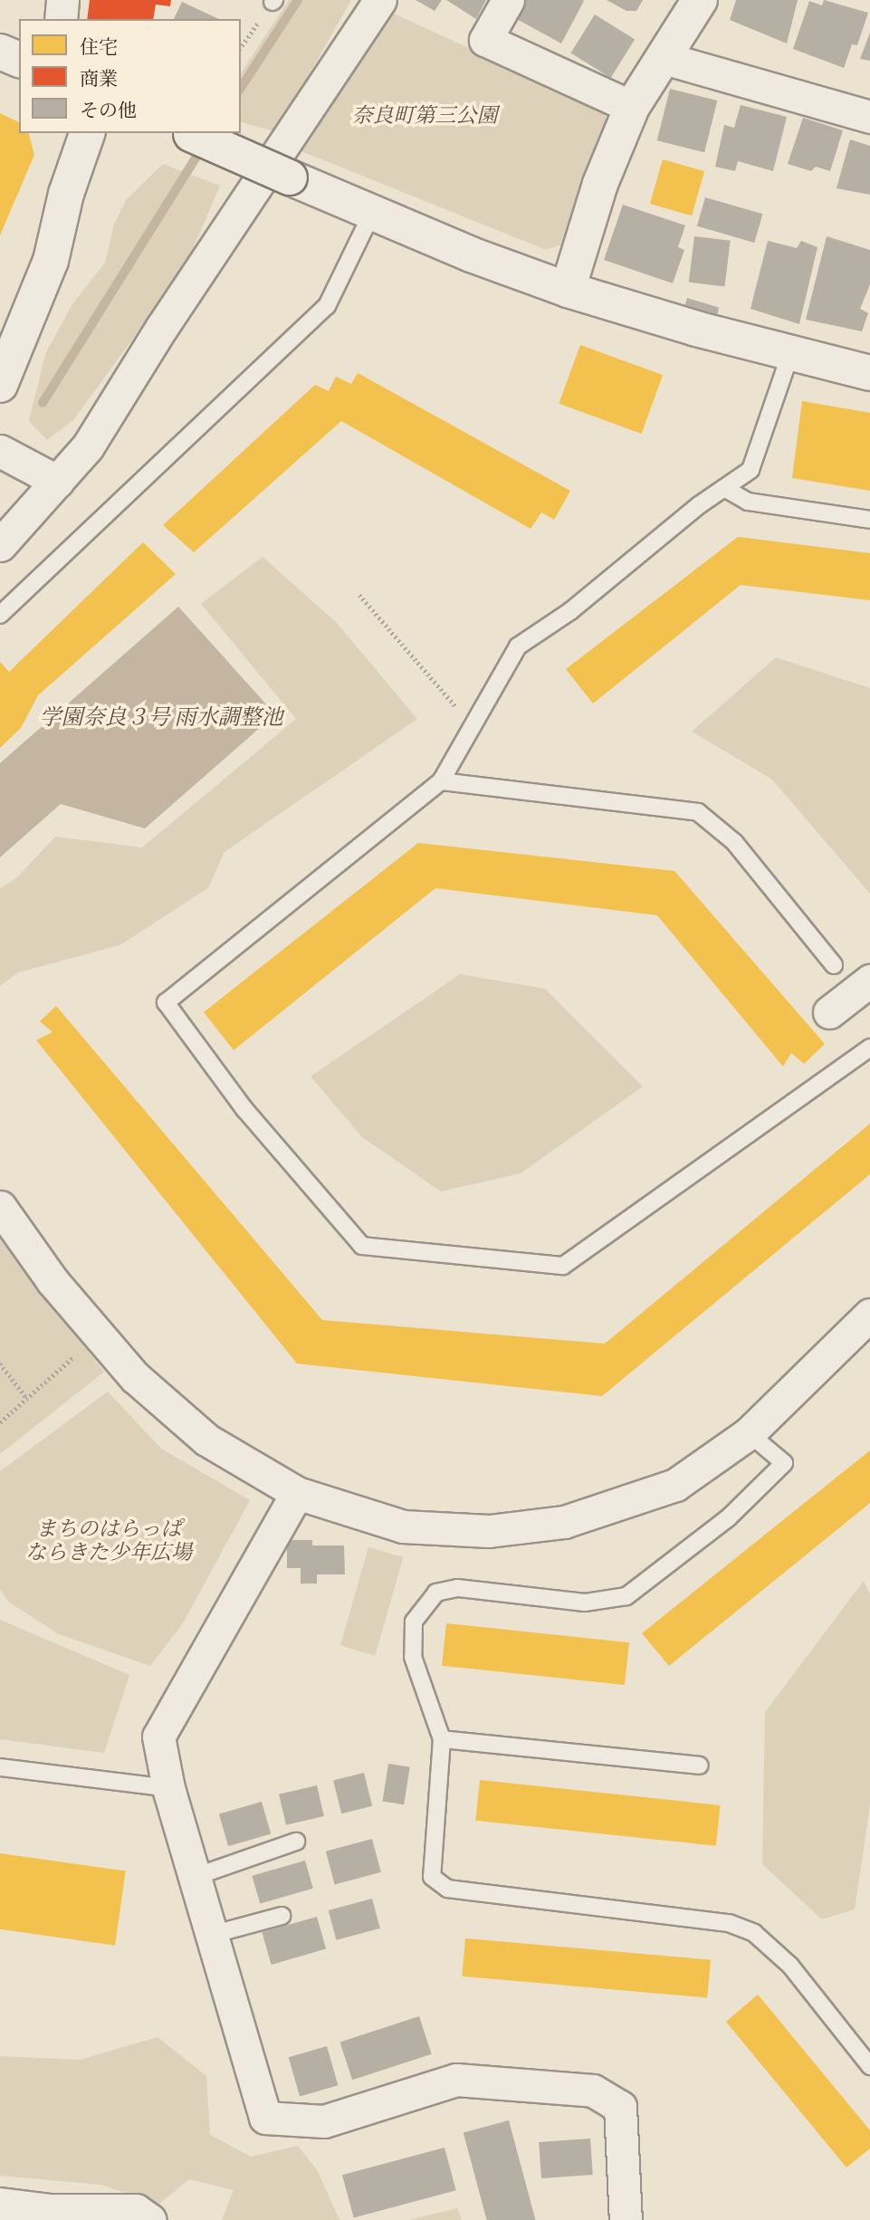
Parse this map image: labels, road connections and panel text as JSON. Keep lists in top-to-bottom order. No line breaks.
{"water":["学園奈良３号 雨水調整池"],"parks":["奈良町第三公園","まちのはらっぱ ならきた少年広場"],"legend":["住宅","商業","その他"]}
